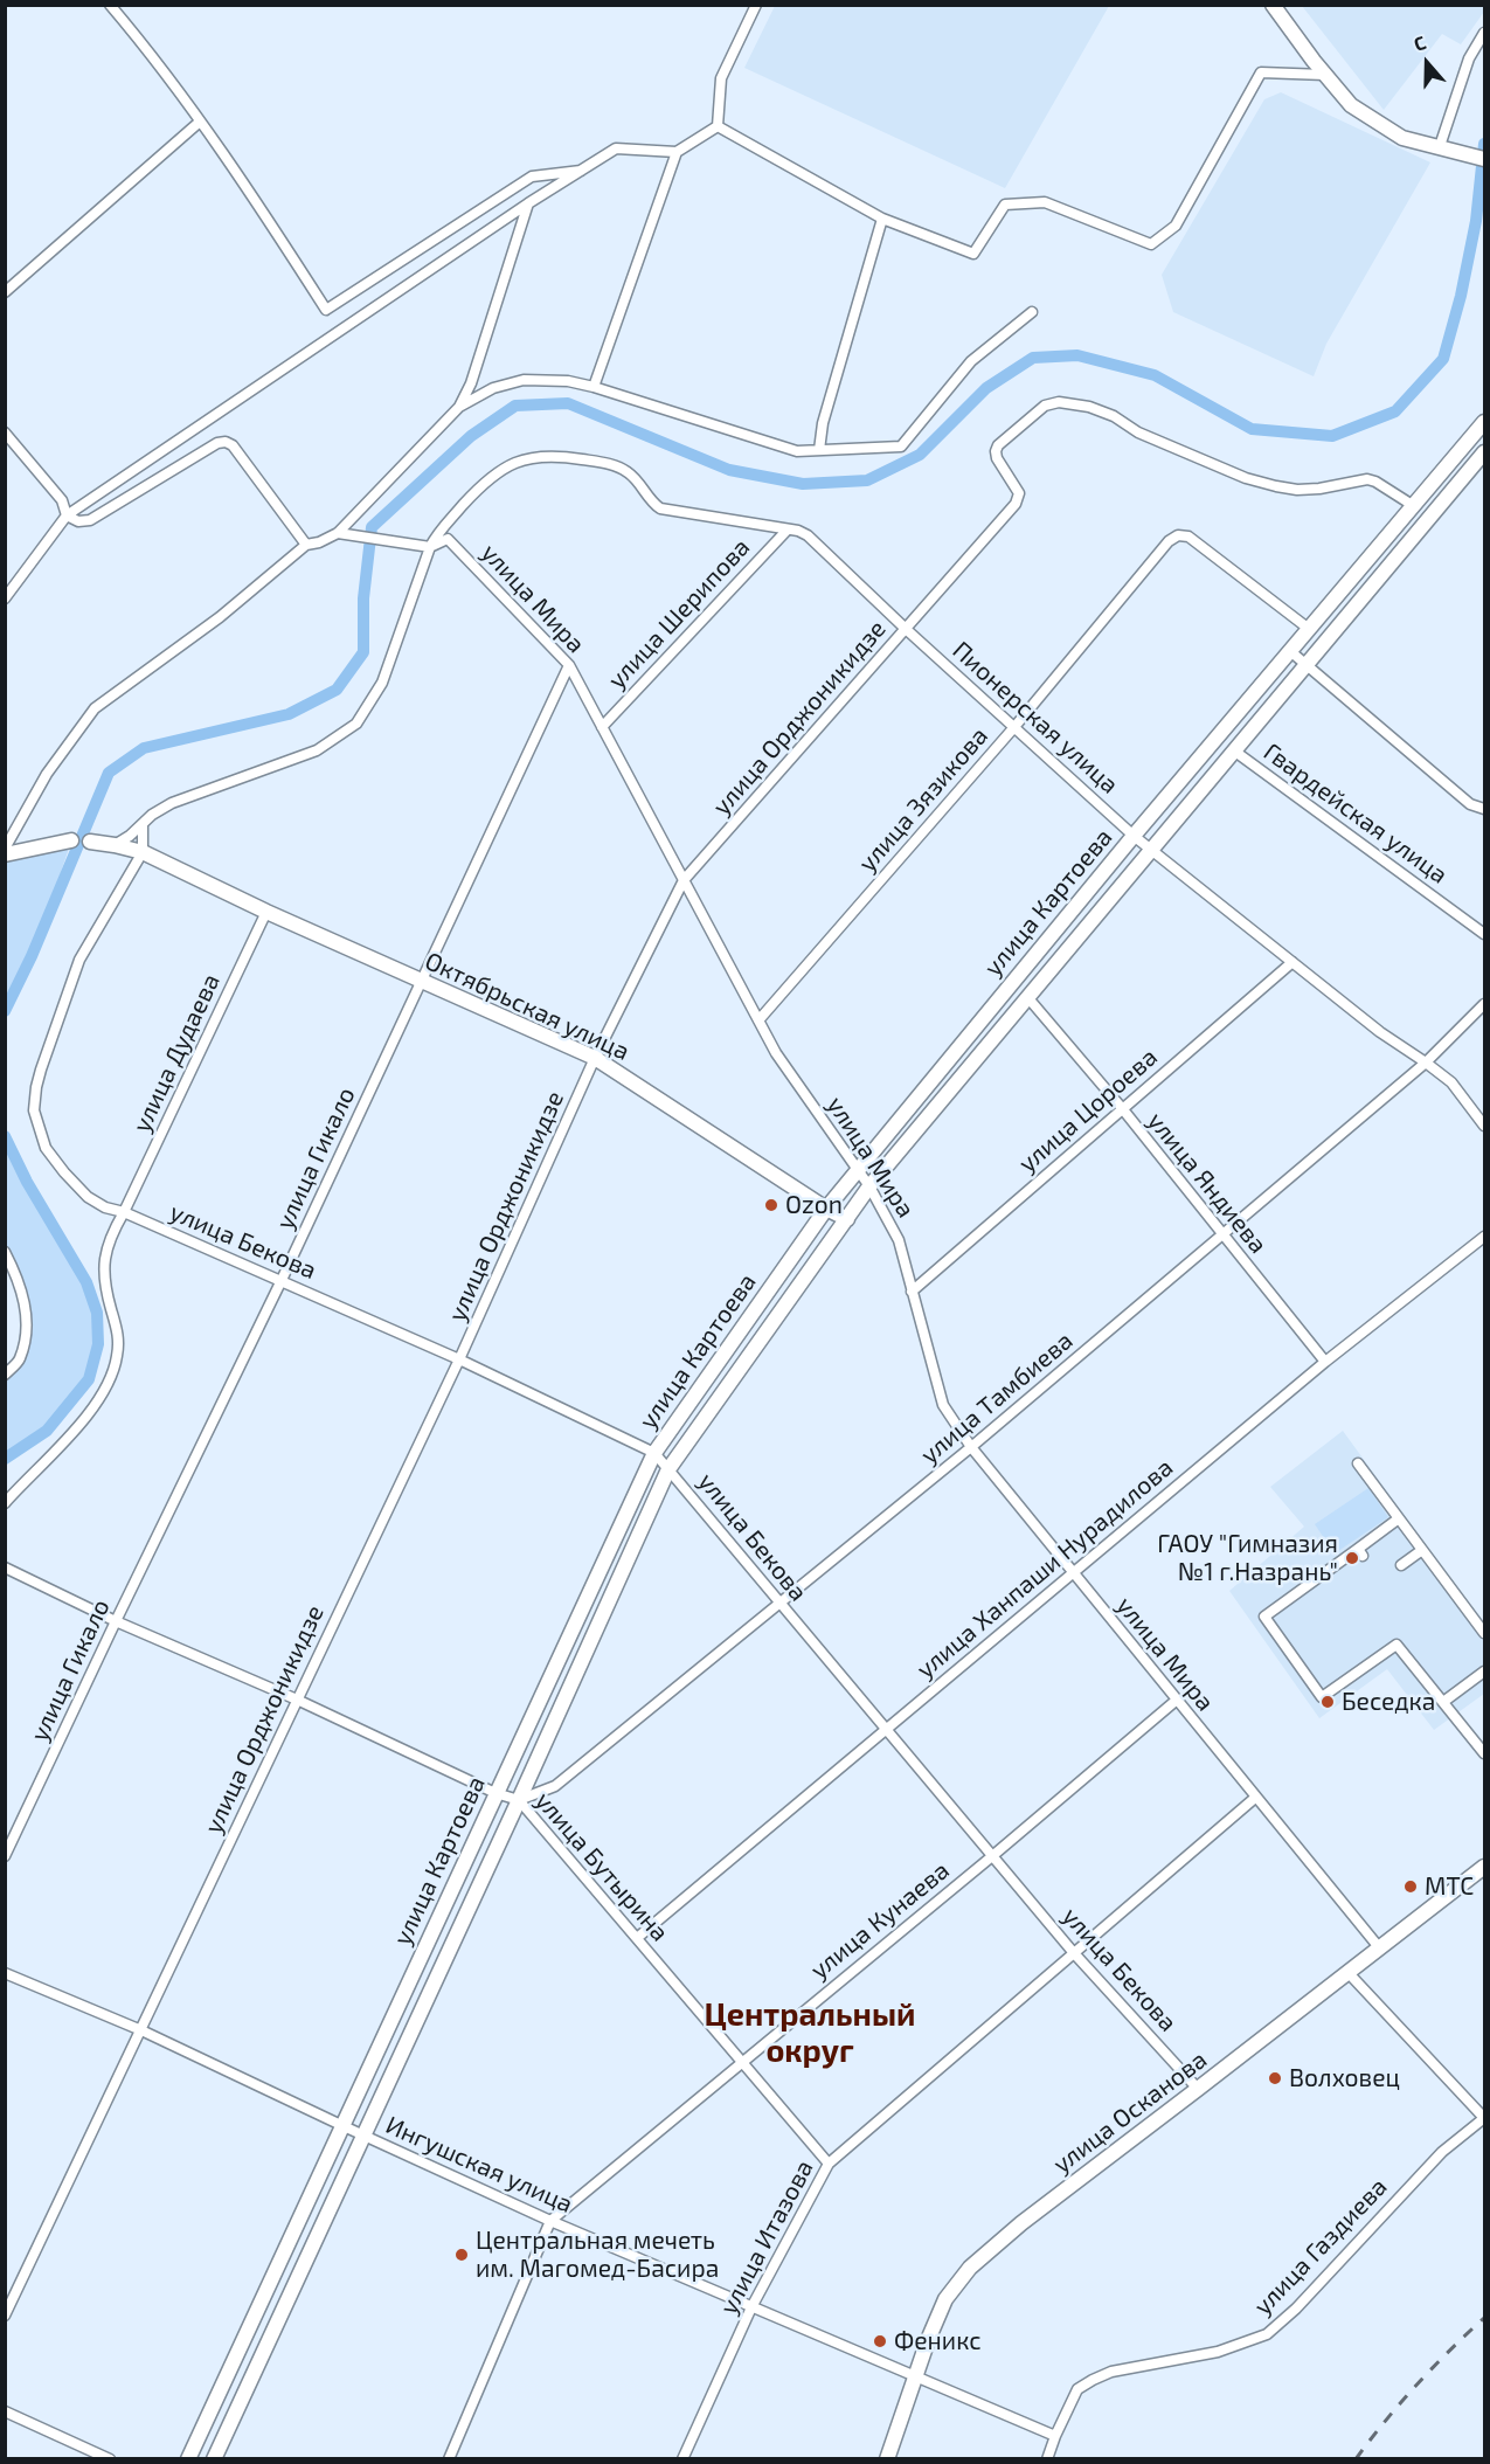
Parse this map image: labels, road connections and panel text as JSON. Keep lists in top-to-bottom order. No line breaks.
{"streets":{"main road":["улица Картоева","Октябрьская улица","улица Осканова"],"street":["улица Мира","улица Шерипова","улица Орджоникидзе","Пионерская улица","улица Зязикова","Гвардейская улица","улица Дудаева","улица Цороева","улица Гикало","улица Яндиева","улица Бекова","улица Тамбиева","улица Ханпаши Нурадилова","улица Бутырина","улица Кунаева","Ингушская улица","улица Итазова","улица Газдиева"]},"crossings":[["улица Мира","улица Шерипова"],["улица Мира","улица Орджоникидзе"],["улица Мира","Пионерская улица"],["улица Мира","улица Зязикова"],["улица Мира","улица Картоева"],["улица Мира","улица Цороева"],["улица Мира","улица Гикало"],["улица Мира","улица Тамбиева"],["улица Мира","улица Ханпаши Нурадилова"],["улица Мира","улица Кунаева"],["улица Мира","улица Осканова"],["улица Мира","улица Итазова"],["улица Шерипова","Пионерская улица"],["улица Орджоникидзе","Пионерская улица"],["улица Орджоникидзе","улица Картоева"],["улица Орджоникидзе","Октябрьская улица"],["улица Орджоникидзе","улица Бекова"],["улица Орджоникидзе","улица Бутырина"],["улица Орджоникидзе","Ингушская улица"],["Пионерская улица","улица Зязикова"],["Пионерская улица","улица Картоева"],["Пионерская улица","улица Цороева"],["Пионерская улица","улица Тамбиева"],["улица Зязикова","улица Картоева"],["Гвардейская улица","улица Картоева"],["улица Картоева","Октябрьская улица"],["улица Картоева","улица Яндиева"],["улица Картоева","улица Бекова"],["улица Картоева","улица Тамбиева"],["улица Картоева","улица Бутырина"],["улица Картоева","Ингушская улица"],["Октябрьская улица","улица Дудаева"],["Октябрьская улица","улица Гикало"],["Октябрьская улица","улица Бекова"],["улица Дудаева","улица Бекова"],["улица Цороева","улица Яндиева"],["улица Гикало","улица Бекова"],["улица Гикало","улица Бутырина"],["улица Яндиева","улица Тамбиева"],["улица Яндиева","улица Ханпаши Нурадилова"],["улица Бекова","улица Тамбиева"],["улица Бекова","улица Ханпаши Нурадилова"],["улица Бекова","улица Кунаева"],["улица Бекова","улица Осканова"],["улица Бекова","улица Итазова"],["улица Тамбиева","улица Бутырина"],["улица Ханпаши Нурадилова","улица Бутырина"],["улица Бутырина","улица Кунаева"],["улица Бутырина","улица Итазова"],["улица Кунаева","Ингушская улица"],["улица Осканова","Ингушская улица"],["Ингушская улица","улица Итазова"],["Ингушская улица","улица Газдиева"]],"districts":["Центральный округ"],"places":["Ozon","ГАОУ \"Гимназия №1 г.Назрань\"","Беседка","МТС","Волховец","Центральная мечеть им. Магомед-Басира","Феникс"],"north":"top"}
